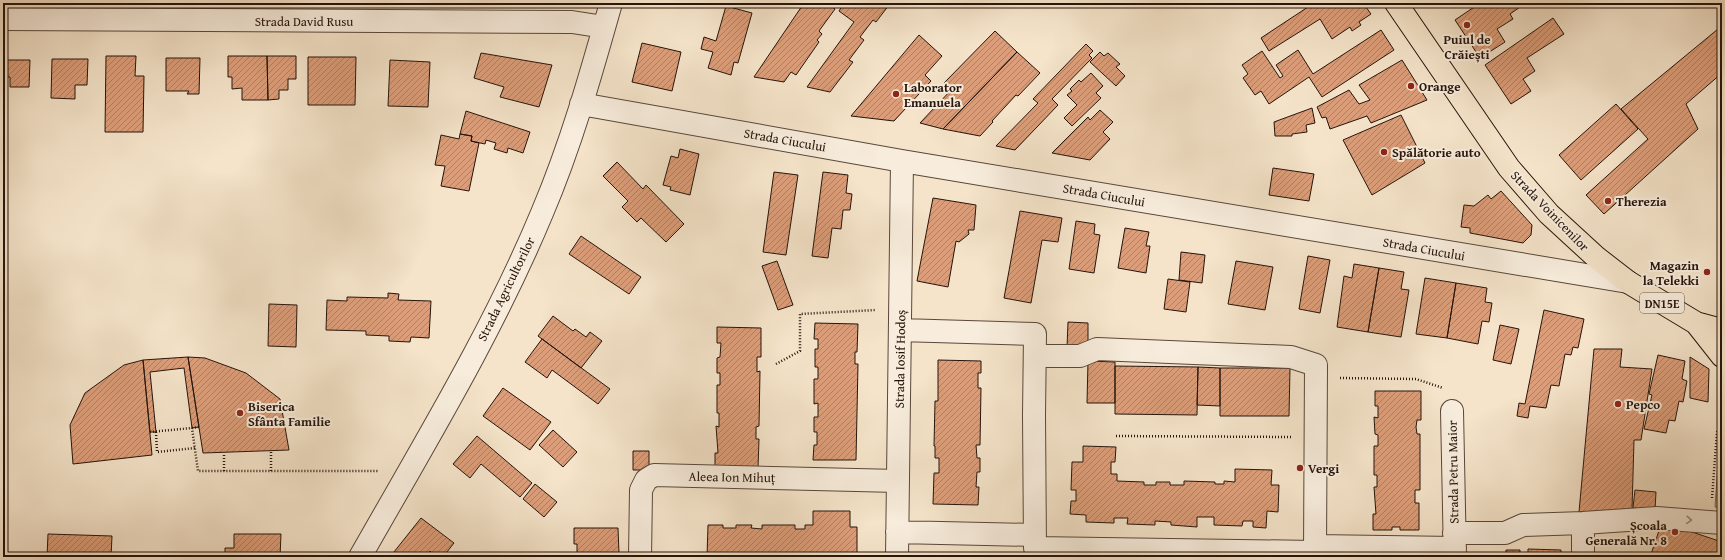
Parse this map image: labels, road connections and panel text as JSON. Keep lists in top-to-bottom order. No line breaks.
{"streets":{"main road":["Strada Voinicenilor","DN15E"],"street":["Strada David Rusu","Strada Ciucului","Strada Agricultorilor","Strada Iosif Hodoș","Strada Petru Maior","Aleea Ion Mihuț"]},"crossings":[["Strada David Rusu","Strada Agricultorilor"],["Strada Ciucului","Strada Voinicenilor"],["Strada Ciucului","Strada Agricultorilor"],["Strada Ciucului","Strada Iosif Hodoș"],["Strada Voinicenilor","DN15E"],["Strada Iosif Hodoș","Aleea Ion Mihuț"]],"places":["Puiul de Crăiești","Orange","Laborator Emanuela","Spălătorie auto","Therezia","Magazin la Telekki","Pepco","Biserica Sfânta Familie","Vergi","Școala Generală Nr. 8"]}
